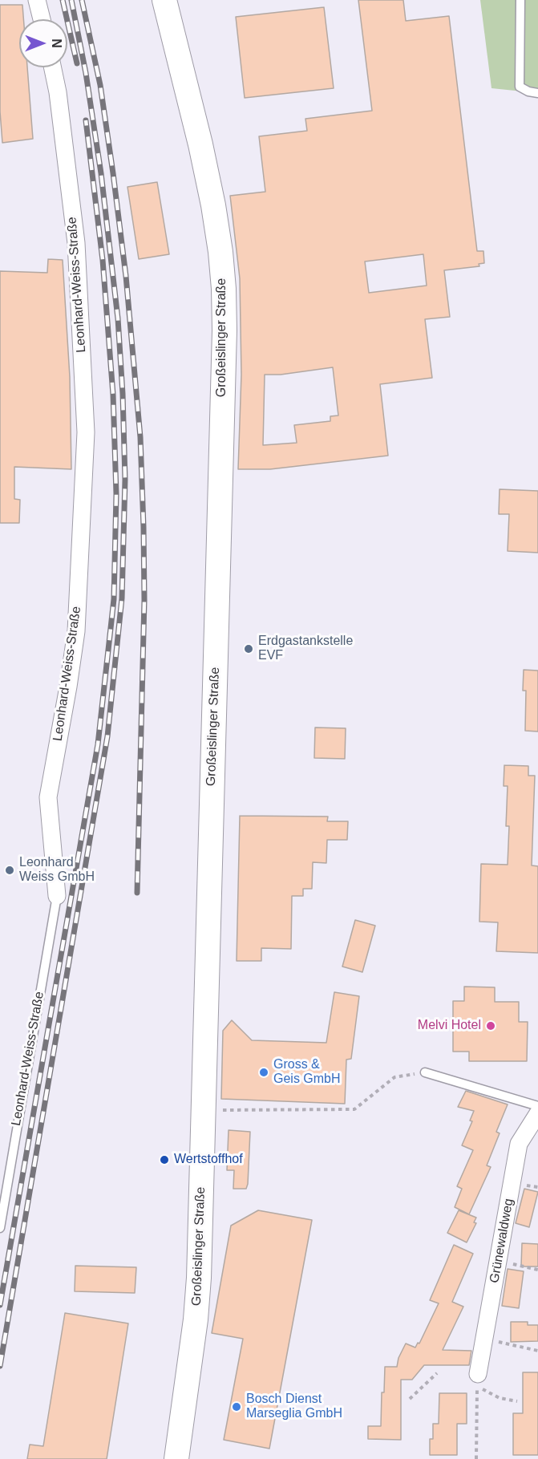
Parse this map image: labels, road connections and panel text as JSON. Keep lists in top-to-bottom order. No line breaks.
{"streets":{"main road":["Großeislinger Straße"],"street":["Leonhard-Weiss-Straße","Grünewaldweg"]},"places":["Erdgastankstelle EVF","Leonhard Weiss GmbH","Melvi Hotel","Gross & Geis GmbH","Wertstoffhof","Bosch Dienst Marseglia GmbH"],"north":"right"}
